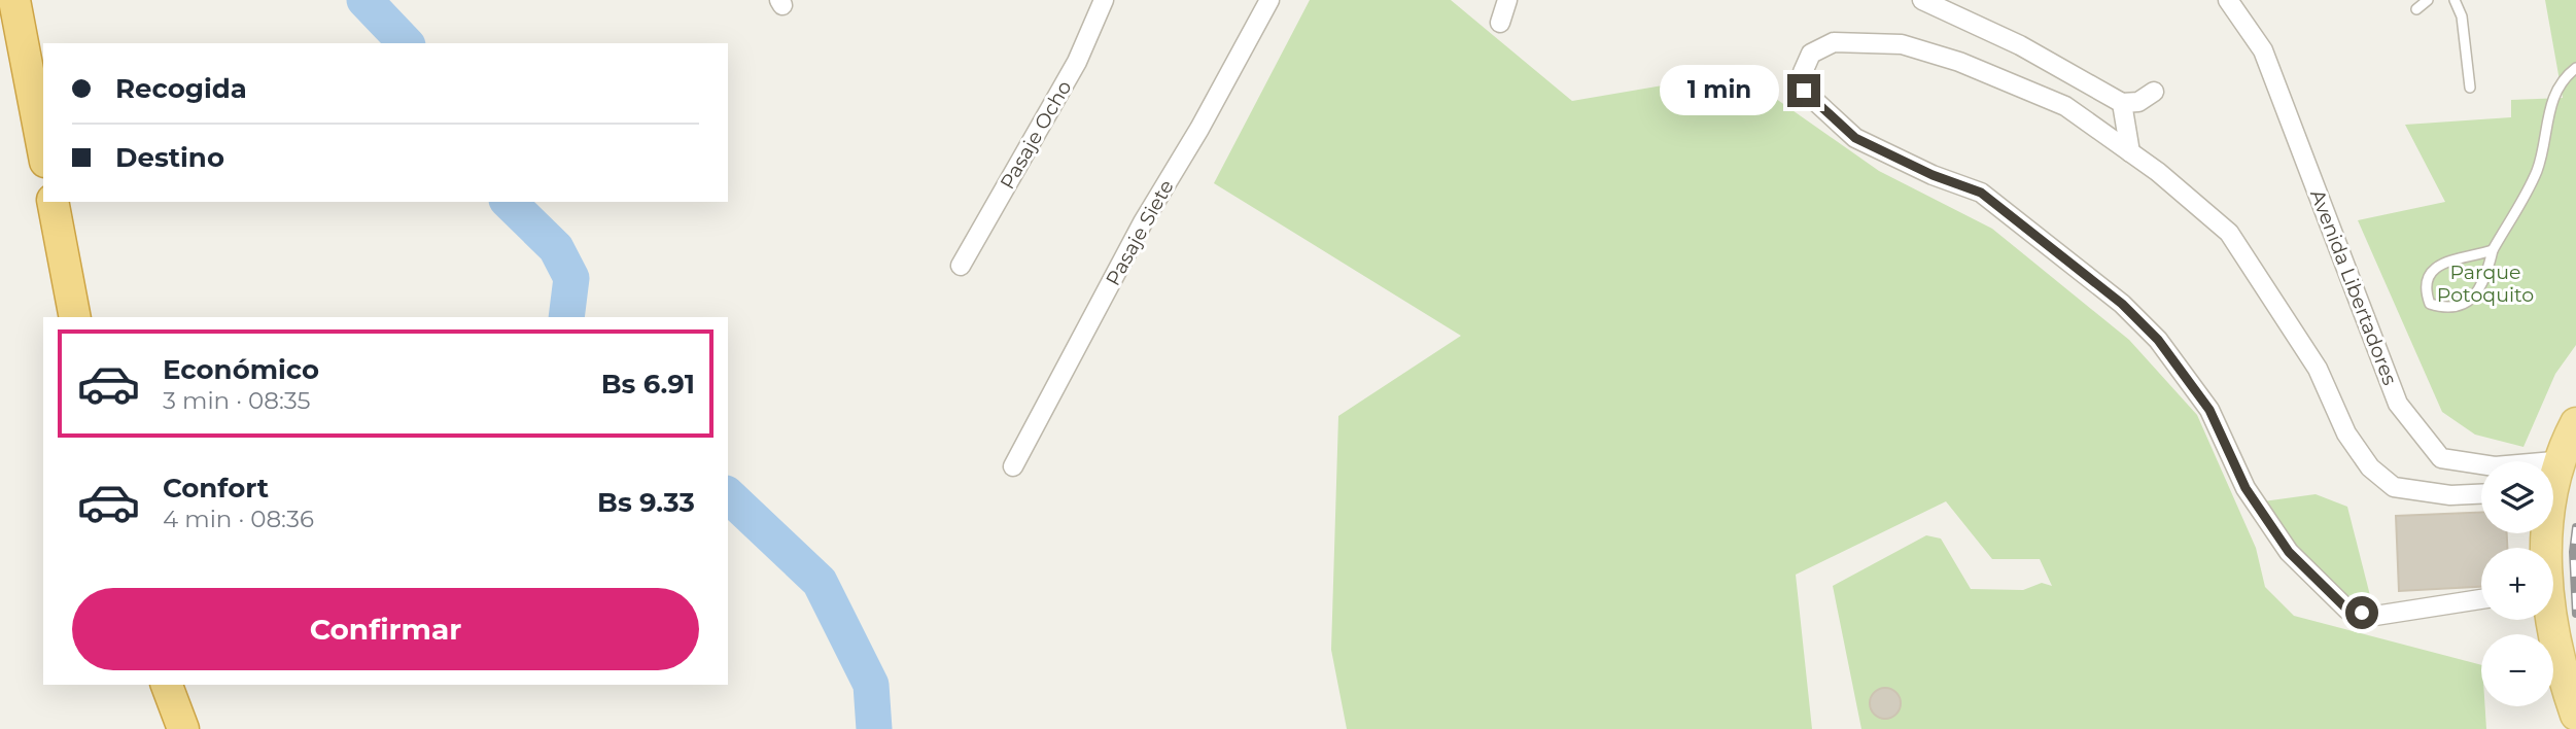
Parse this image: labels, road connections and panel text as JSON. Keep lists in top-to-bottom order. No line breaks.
{"streets":{"street":["Pasaje Ocho","Pasaje Siete","Avenida Libertadores"]},"parks":["Parque Potoquito"],"page":{"banner":["Recogida","Destino"],"bubble":"1 min","list":[{"name":"Económico","note":"3 min · 08:35","value":"Bs 6.91"},{"name":"Confort","note":"4 min · 08:36","value":"Bs 9.33"}],"map_buttons":["+","−"],"buttons":"Confirmar"}}
